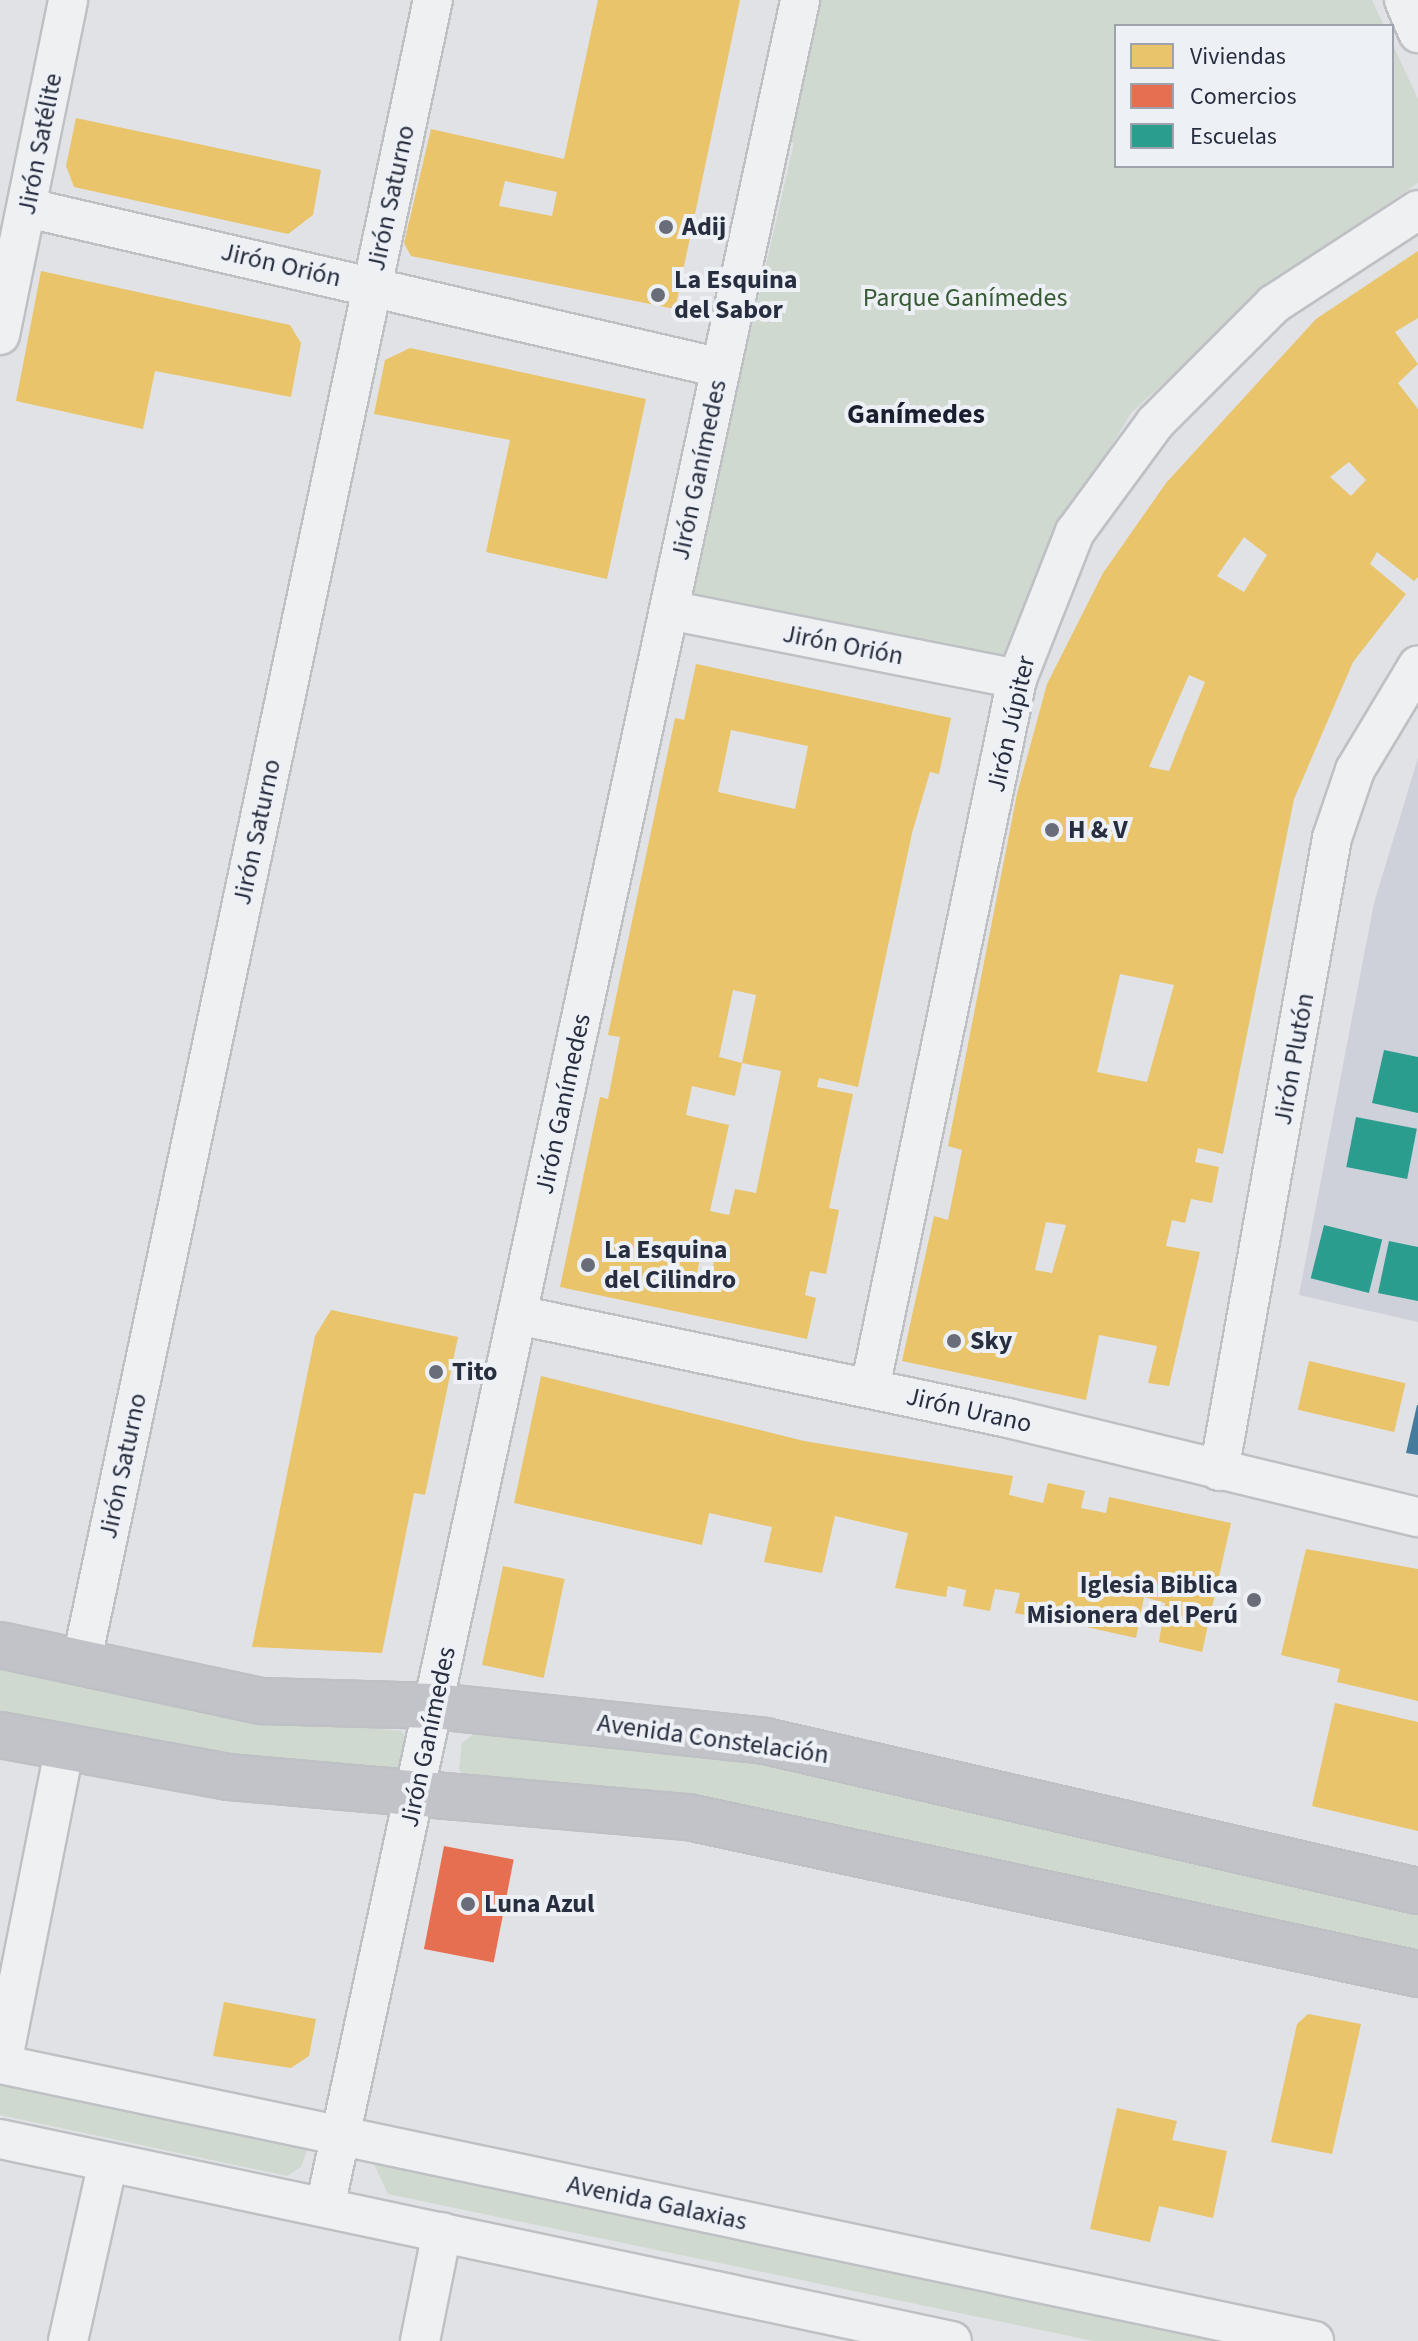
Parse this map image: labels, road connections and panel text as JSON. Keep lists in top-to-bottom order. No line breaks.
{"streets":{"street":["Jirón Satélite","Jirón Saturno","Jirón Orión","Jirón Ganímedes","Jirón Júpiter","Jirón Plutón","Jirón Urano","Avenida Constelación","Avenida Galaxias"]},"crossings":[["Jirón Satélite","Jirón Orión"],["Jirón Saturno","Jirón Orión"],["Jirón Saturno","Avenida Constelación"],["Jirón Orión","Jirón Ganímedes"],["Jirón Orión","Jirón Júpiter"],["Jirón Ganímedes","Jirón Urano"],["Jirón Ganímedes","Avenida Constelación"],["Jirón Ganímedes","Avenida Galaxias"],["Jirón Júpiter","Jirón Urano"],["Jirón Plutón","Jirón Urano"]],"districts":["Ganímedes"],"parks":["Parque Ganímedes"],"places":["Adij","La Esquina del Sabor","H & V","La Esquina del Cilindro","Sky","Tito","Iglesia Biblica Misionera del Perú","Luna Azul"],"legend":["Viviendas","Comercios","Escuelas"]}
